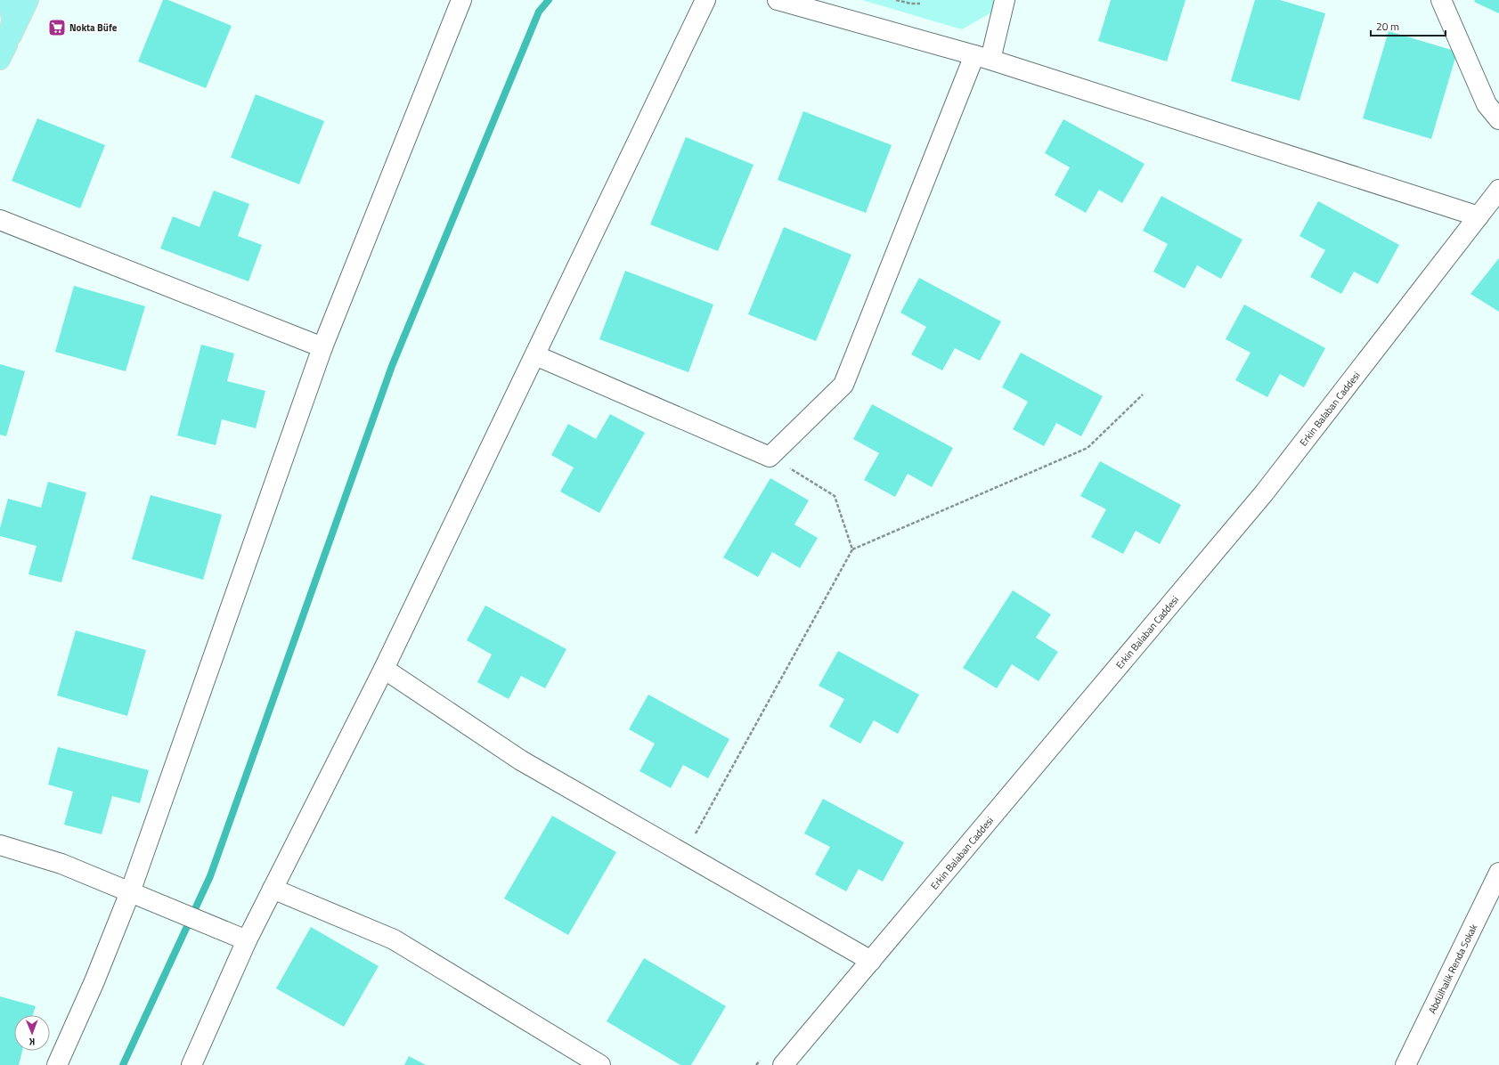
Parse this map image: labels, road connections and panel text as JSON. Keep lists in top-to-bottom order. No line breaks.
{"streets":{"street":["Erkin Balaban Caddesi","Abdülhalik Renda Sokak"]},"places":{"supermarket":["Nokta Büfe"]},"scale_bar":"20 m","north":"bottom"}
